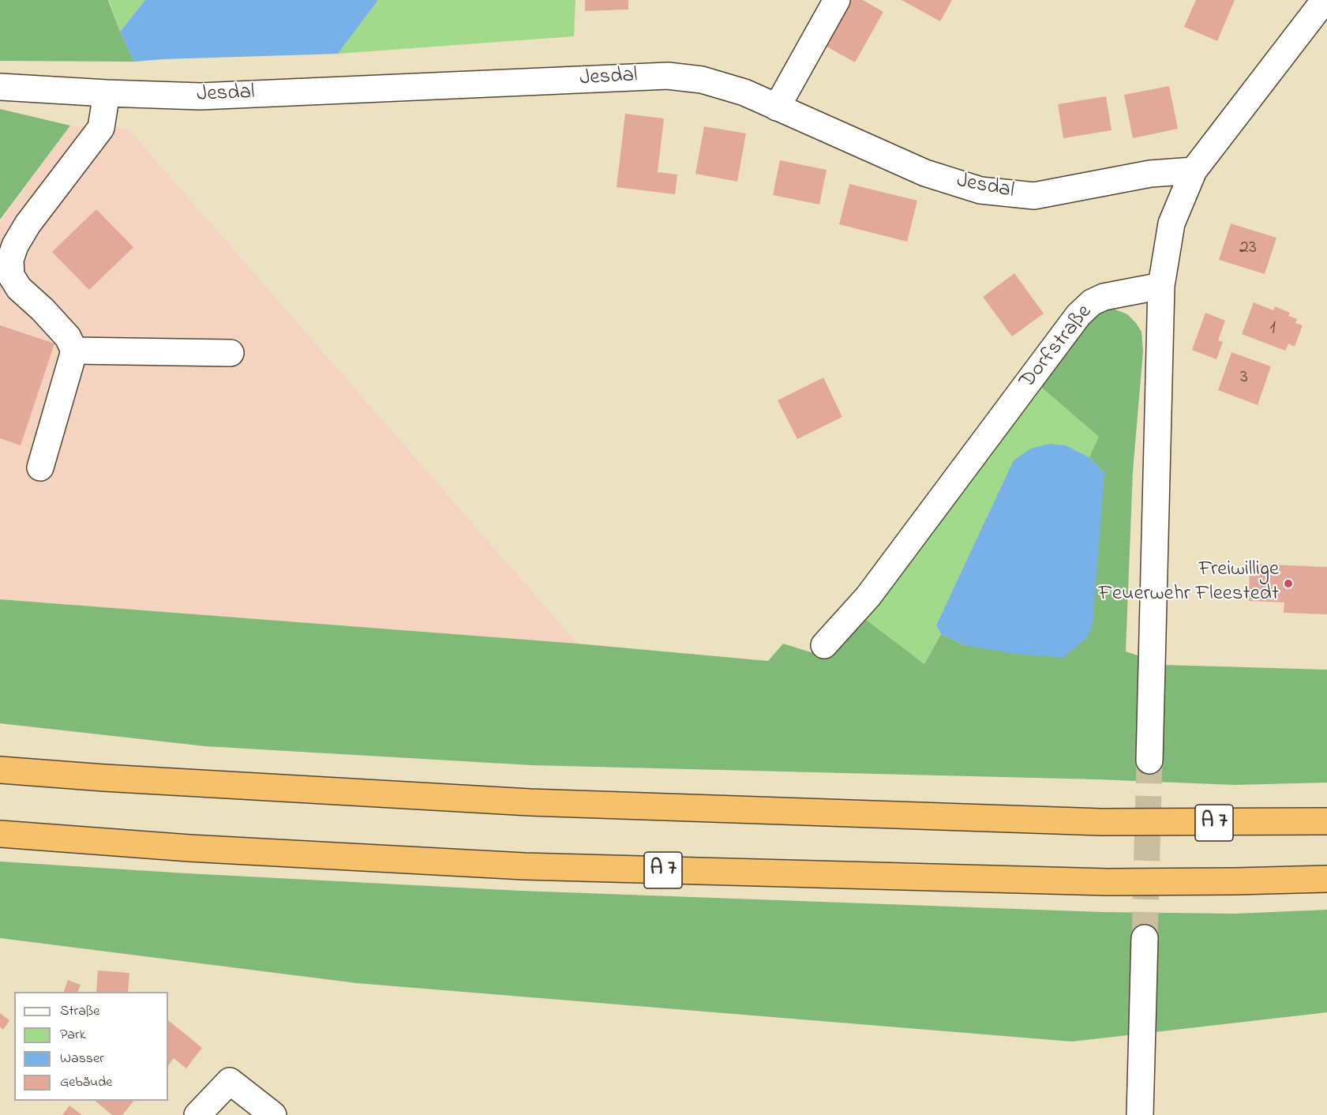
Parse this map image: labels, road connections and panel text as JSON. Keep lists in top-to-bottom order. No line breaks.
{"streets":{"highway":["A 7"],"street":["Jesdal","Dorfstraße"]},"places":["Freiwillige Feuerwehr Fleestedt"],"house_numbers":["23","1","3"],"legend":["Straße","Park","Wasser","Gebäude"]}
